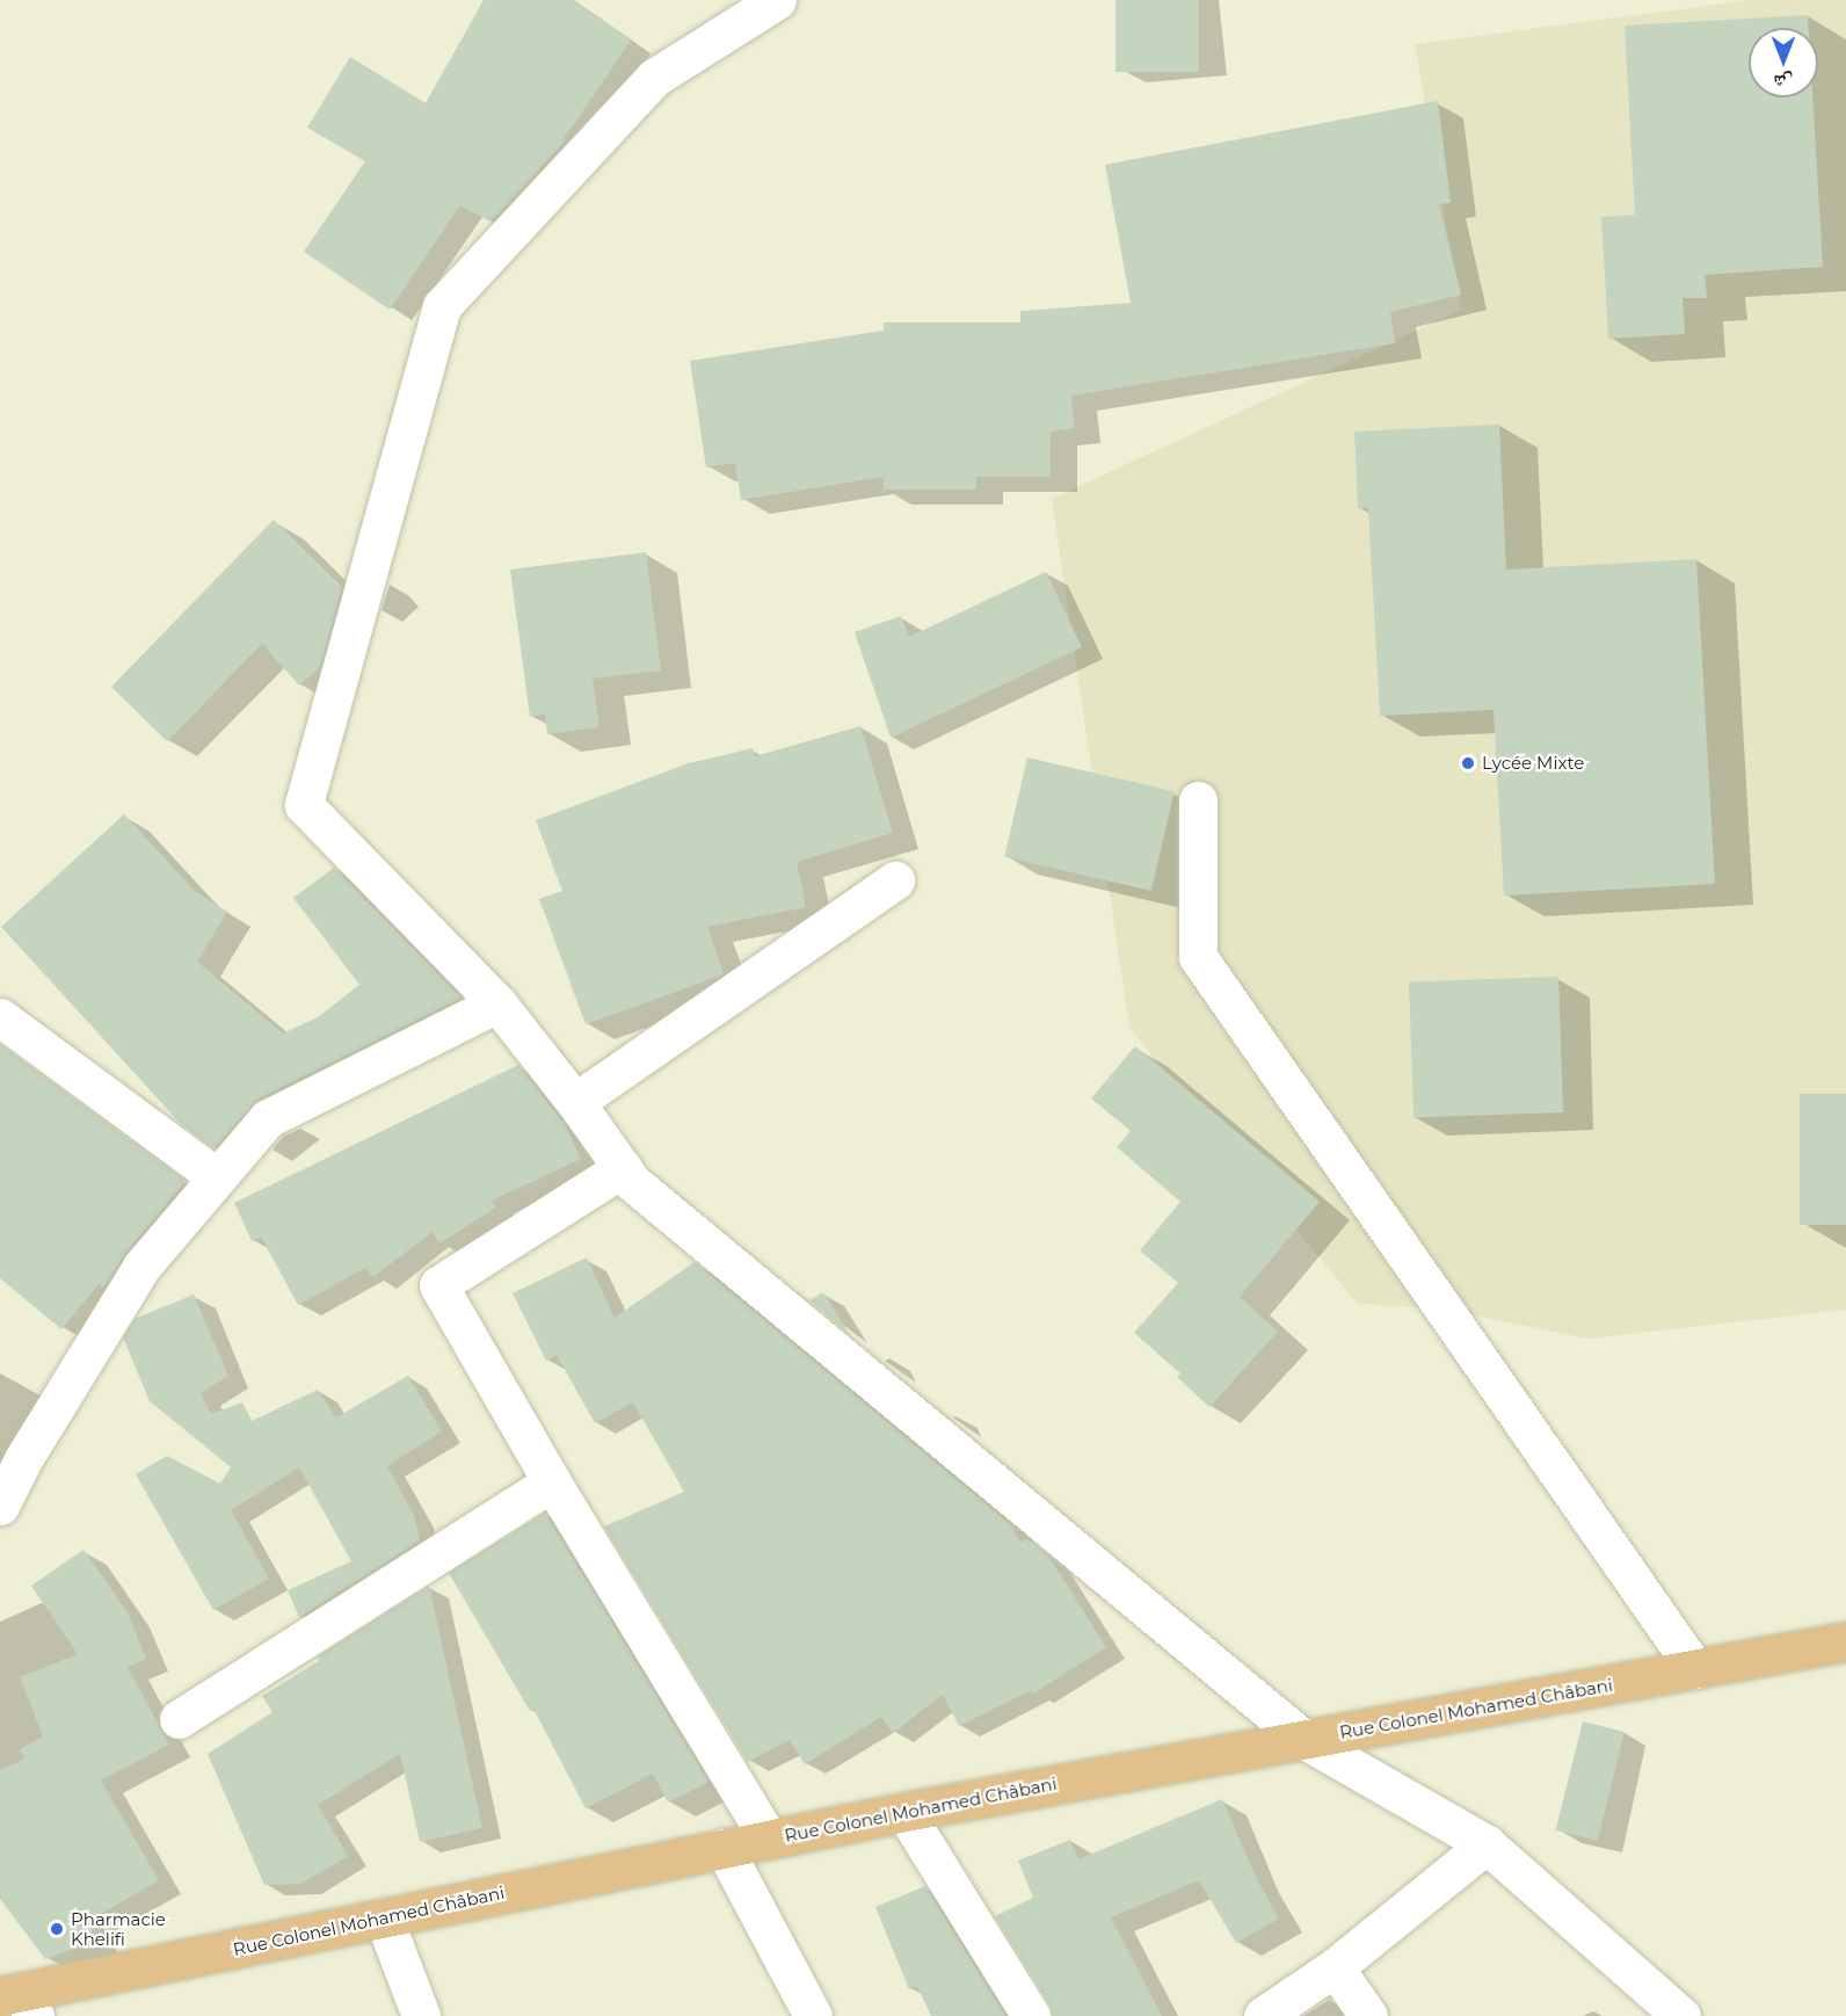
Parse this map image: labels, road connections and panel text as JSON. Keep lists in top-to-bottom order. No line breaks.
{"streets":{"main road":["Rue Colonel Mohamed Châbani"]},"places":["Lycée Mixte","Pharmacie Khelifi"],"north":"bottom"}
